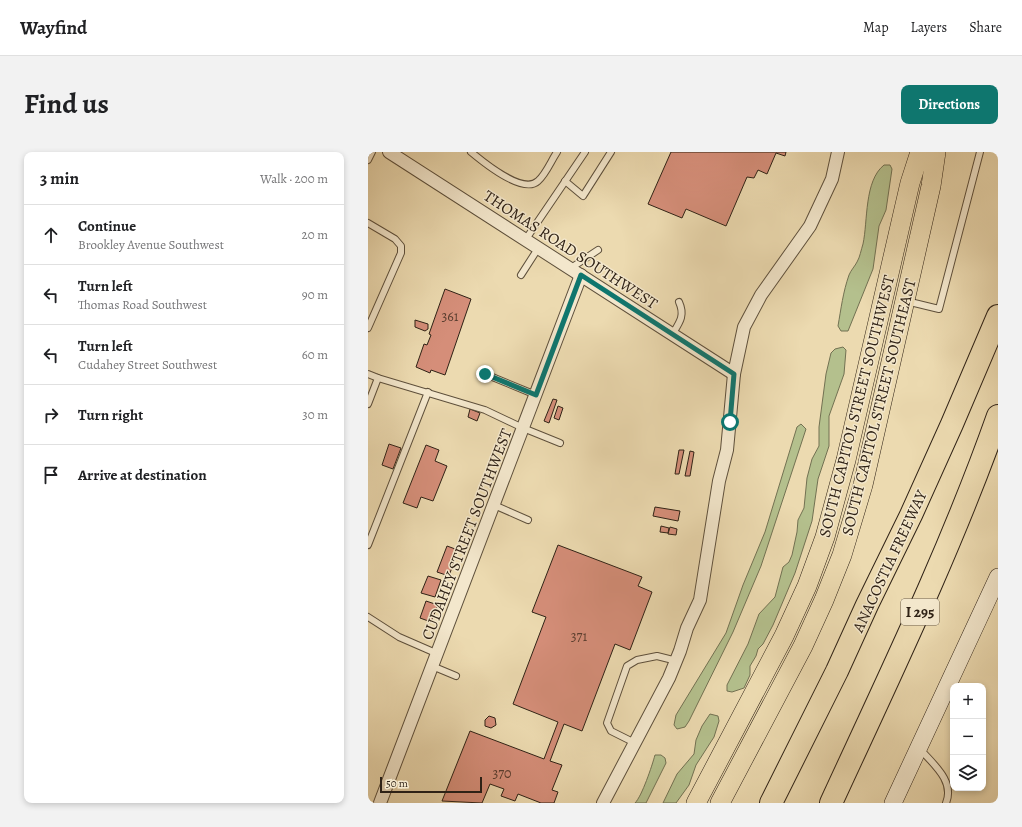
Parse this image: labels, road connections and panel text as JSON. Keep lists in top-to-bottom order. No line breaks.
{"streets":{"highway":["ANACOSTIA FREEWAY","I 295"],"main road":["SOUTH CAPITOL STREET SOUTHWEST","SOUTH CAPITOL STREET SOUTHEAST"],"street":["THOMAS ROAD SOUTHWEST","CUDAHEY STREET SOUTHWEST"]},"crossings":[["THOMAS ROAD SOUTHWEST","CUDAHEY STREET SOUTHWEST"]],"house_numbers":["361","371","370"],"scale_bar":"50 m","page":{"header":"Wayfind","nav":["Map","Layers","Share"],"title":"Find us","buttons":"Directions","heading":["3 min","Walk · 200 m"],"list":[["Continue","Brookley Avenue Southwest","20 m"],["Turn left","Thomas Road Southwest","90 m"],["Turn left","Cudahey Street Southwest","60 m"],["Turn right","30 m"],"Arrive at destination"],"map_buttons":["+","−"],"scale":"50 m"}}
